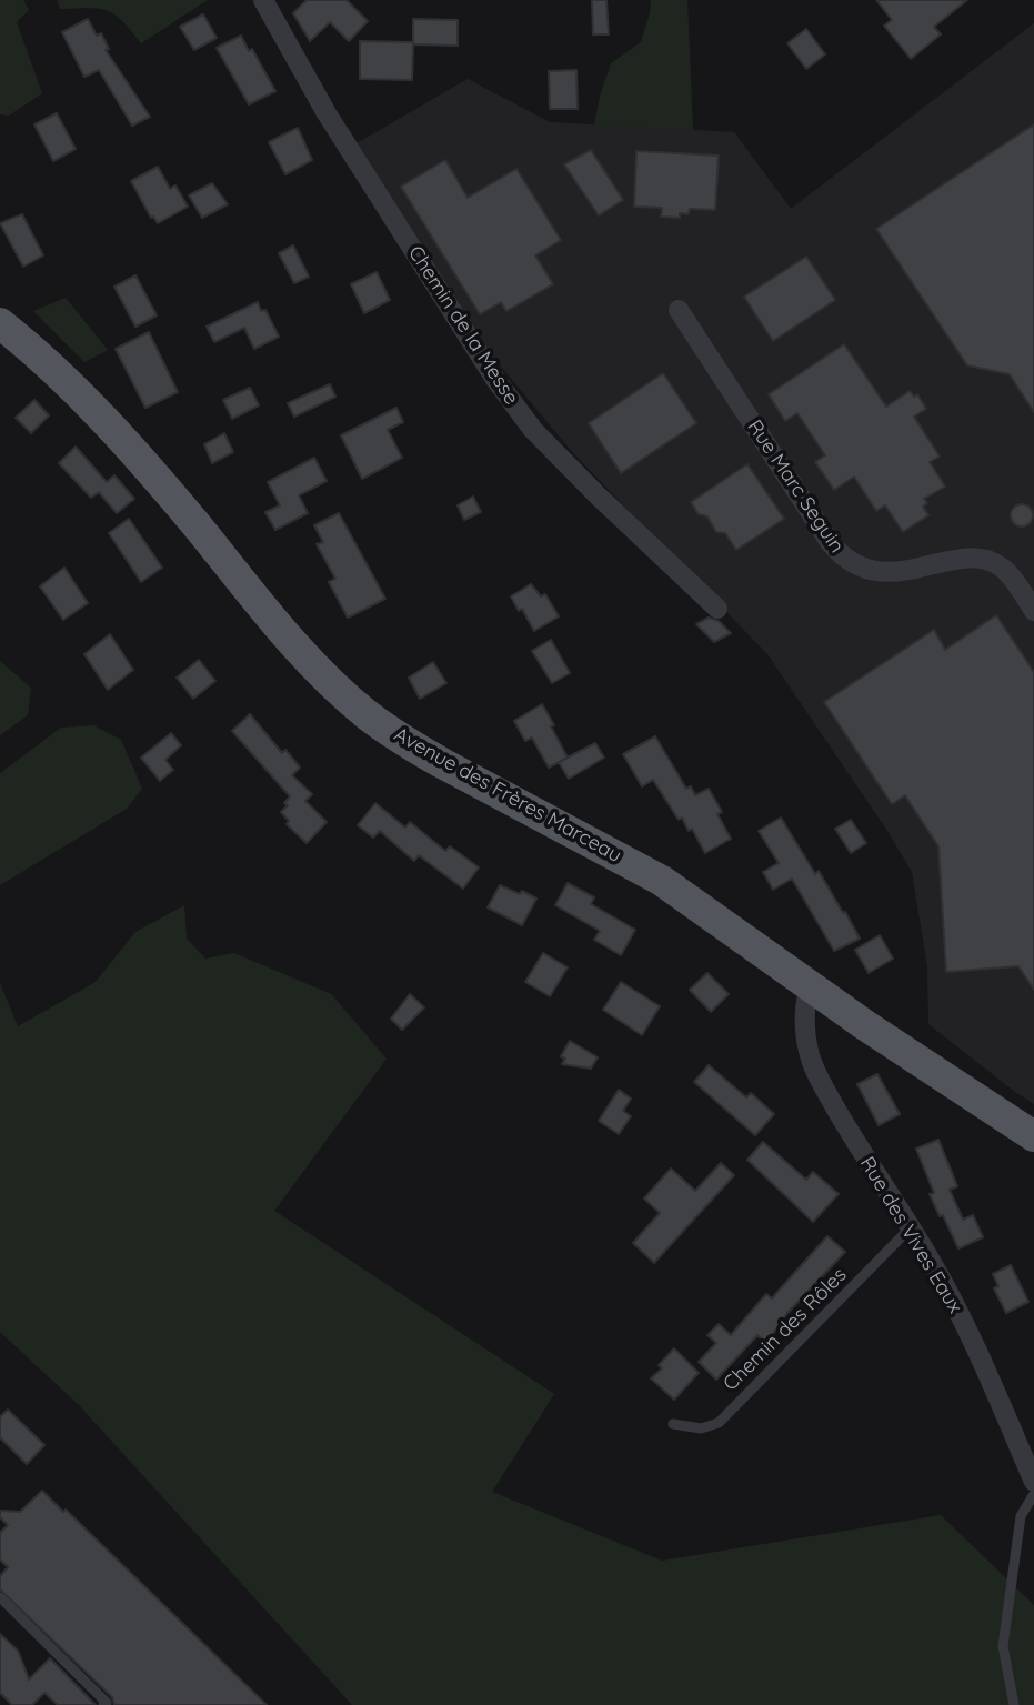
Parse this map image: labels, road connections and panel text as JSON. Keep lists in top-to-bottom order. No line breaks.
{"streets":{"main road":["Avenue des Frères Marceau"],"street":["Chemin de la Messe","Rue Marc Seguin","Rue des Vives Eaux"],"lane":["Chemin des Rôles"]},"crossings":[["Avenue des Frères Marceau","Rue des Vives Eaux"],["Rue des Vives Eaux","Chemin des Rôles"]]}
